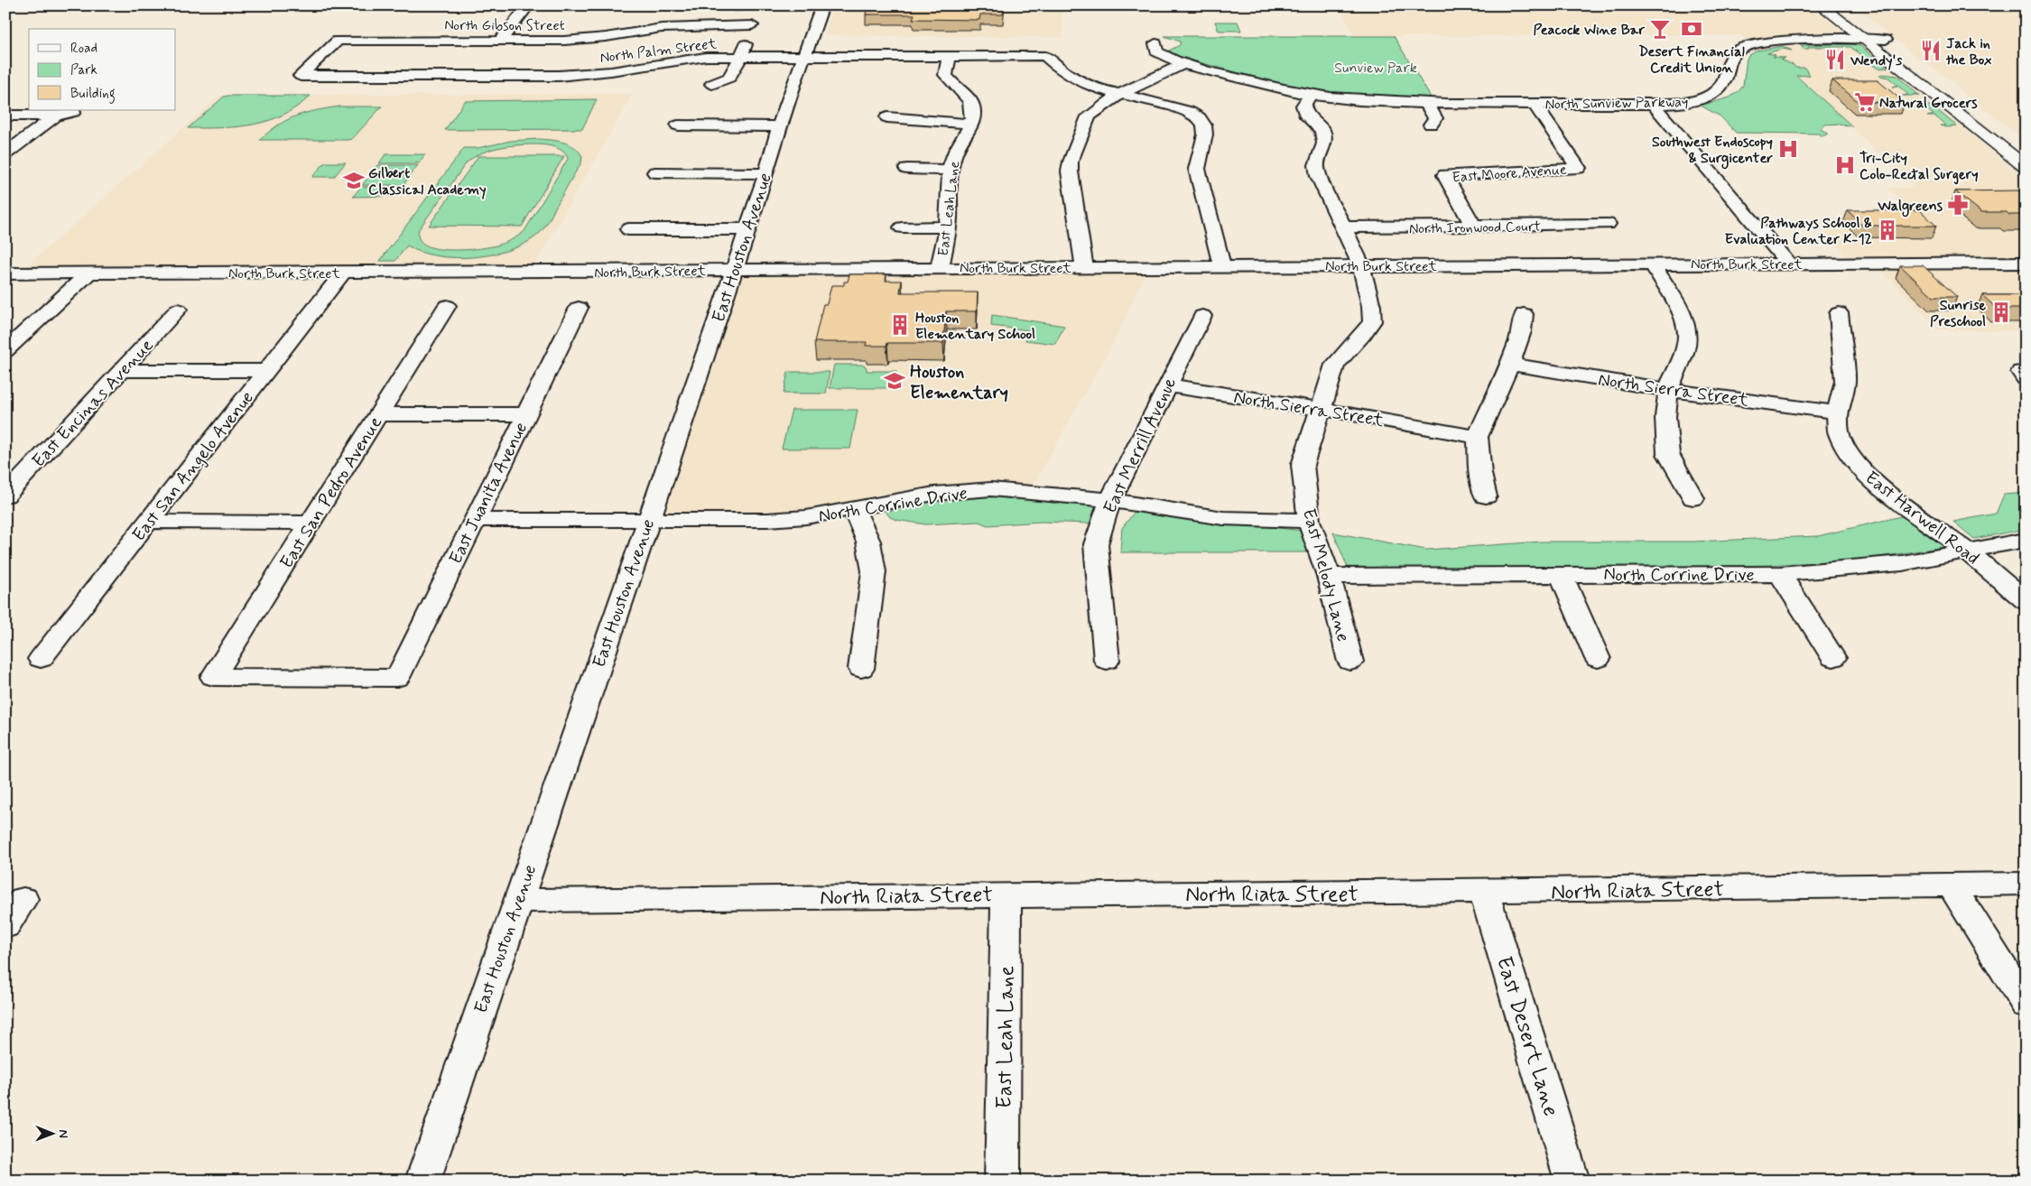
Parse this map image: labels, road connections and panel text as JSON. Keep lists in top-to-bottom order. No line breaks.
{"streets":{"street":["North Gibson Street","North Palm Street","North Sunview Parkway","East Moore Avenue","East Leah Lane","North Ironwood Court","East Houston Avenue","North Burk Street","North Sierra Street","East Encinas Avenue","East Merrill Avenue","East San Angelo Avenue","East San Pedro Avenue","East Juanita Avenue","North Corrine Drive","East Harwell Road","East Melody Lane","North Riata Street","East Desert Lane"]},"crossings":[["North Gibson Street","North Palm Street"],["North Palm Street","East Houston Avenue"],["North Sunview Parkway","East Moore Avenue"],["East Moore Avenue","North Ironwood Court"],["East Leah Lane","North Burk Street"],["East Leah Lane","North Riata Street"],["East Houston Avenue","North Burk Street"],["East Houston Avenue","North Corrine Drive"],["East Houston Avenue","North Riata Street"],["North Burk Street","East San Angelo Avenue"],["North Burk Street","East Melody Lane"],["North Sierra Street","East Merrill Avenue"],["North Sierra Street","East Harwell Road"],["North Sierra Street","East Melody Lane"],["East Merrill Avenue","North Corrine Drive"],["East San Pedro Avenue","East Juanita Avenue"],["East Juanita Avenue","North Corrine Drive"],["North Corrine Drive","East Harwell Road"],["North Corrine Drive","East Melody Lane"],["North Riata Street","East Desert Lane"]],"parks":["Sunview Park"],"places":{"bar":["Peacock Wine Bar"],"bank":["Desert Financial Credit Union"],"restaurant":["Jack in the Box","Wendy's"],"supermarket":["Natural Grocers"],"hospital":["Southwest Endoscopy & Surgicenter","Tri-City Colo-Rectal Surgery"],"school or university":["Gilbert Classical Academy","Houston Elementary"],"pharmacy":["Walgreens"],"building":["Pathways School & Evaluation Center K-12","Sunrise Preschool","Houston Elementary School"]},"legend":["Road","Park","Building"],"north":"right"}
